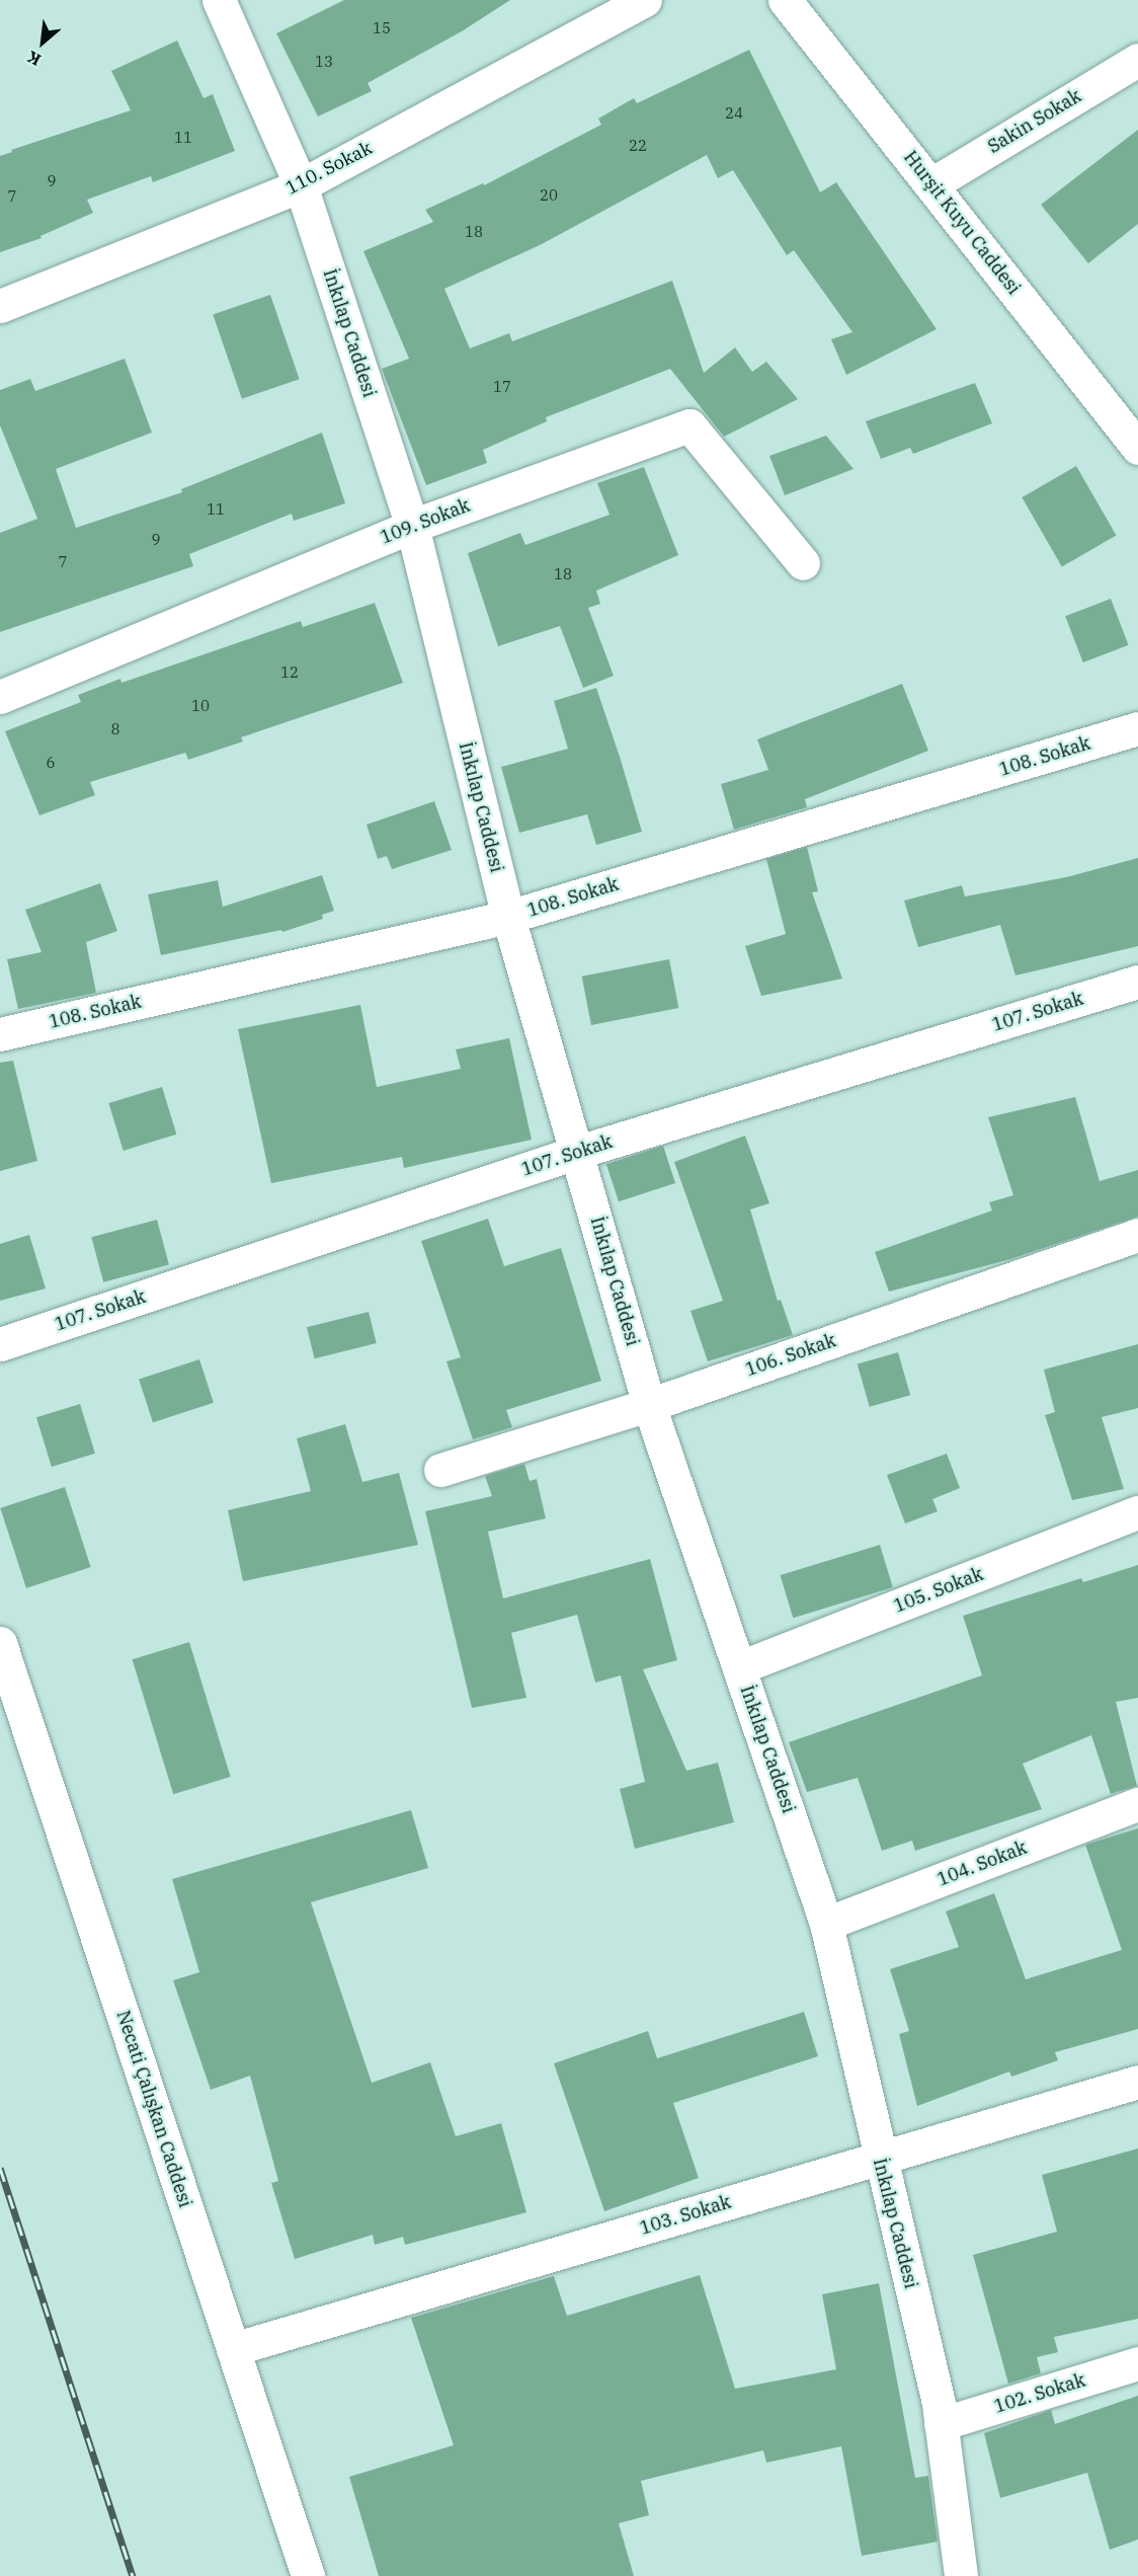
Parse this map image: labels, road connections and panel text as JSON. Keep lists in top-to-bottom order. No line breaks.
{"streets":{"street":["Sakin Sokak","110. Sokak","Hurşit Kuyu Caddesi","İnkılap Caddesi","109. Sokak","108. Sokak","107. Sokak","106. Sokak","105. Sokak","104. Sokak","Necati Çalışkan Caddesi","103. Sokak","102. Sokak"]},"crossings":[["Sakin Sokak","Hurşit Kuyu Caddesi"],["110. Sokak","İnkılap Caddesi"],["İnkılap Caddesi","109. Sokak"],["İnkılap Caddesi","108. Sokak"],["İnkılap Caddesi","107. Sokak"],["İnkılap Caddesi","106. Sokak"],["İnkılap Caddesi","105. Sokak"],["İnkılap Caddesi","104. Sokak"],["İnkılap Caddesi","103. Sokak"],["İnkılap Caddesi","102. Sokak"],["Necati Çalışkan Caddesi","103. Sokak"]],"house_numbers":["15","13","24","11","22","9","20","7","18","17","11","9","7","18","12","10","8","6"],"north":"bottom left"}
